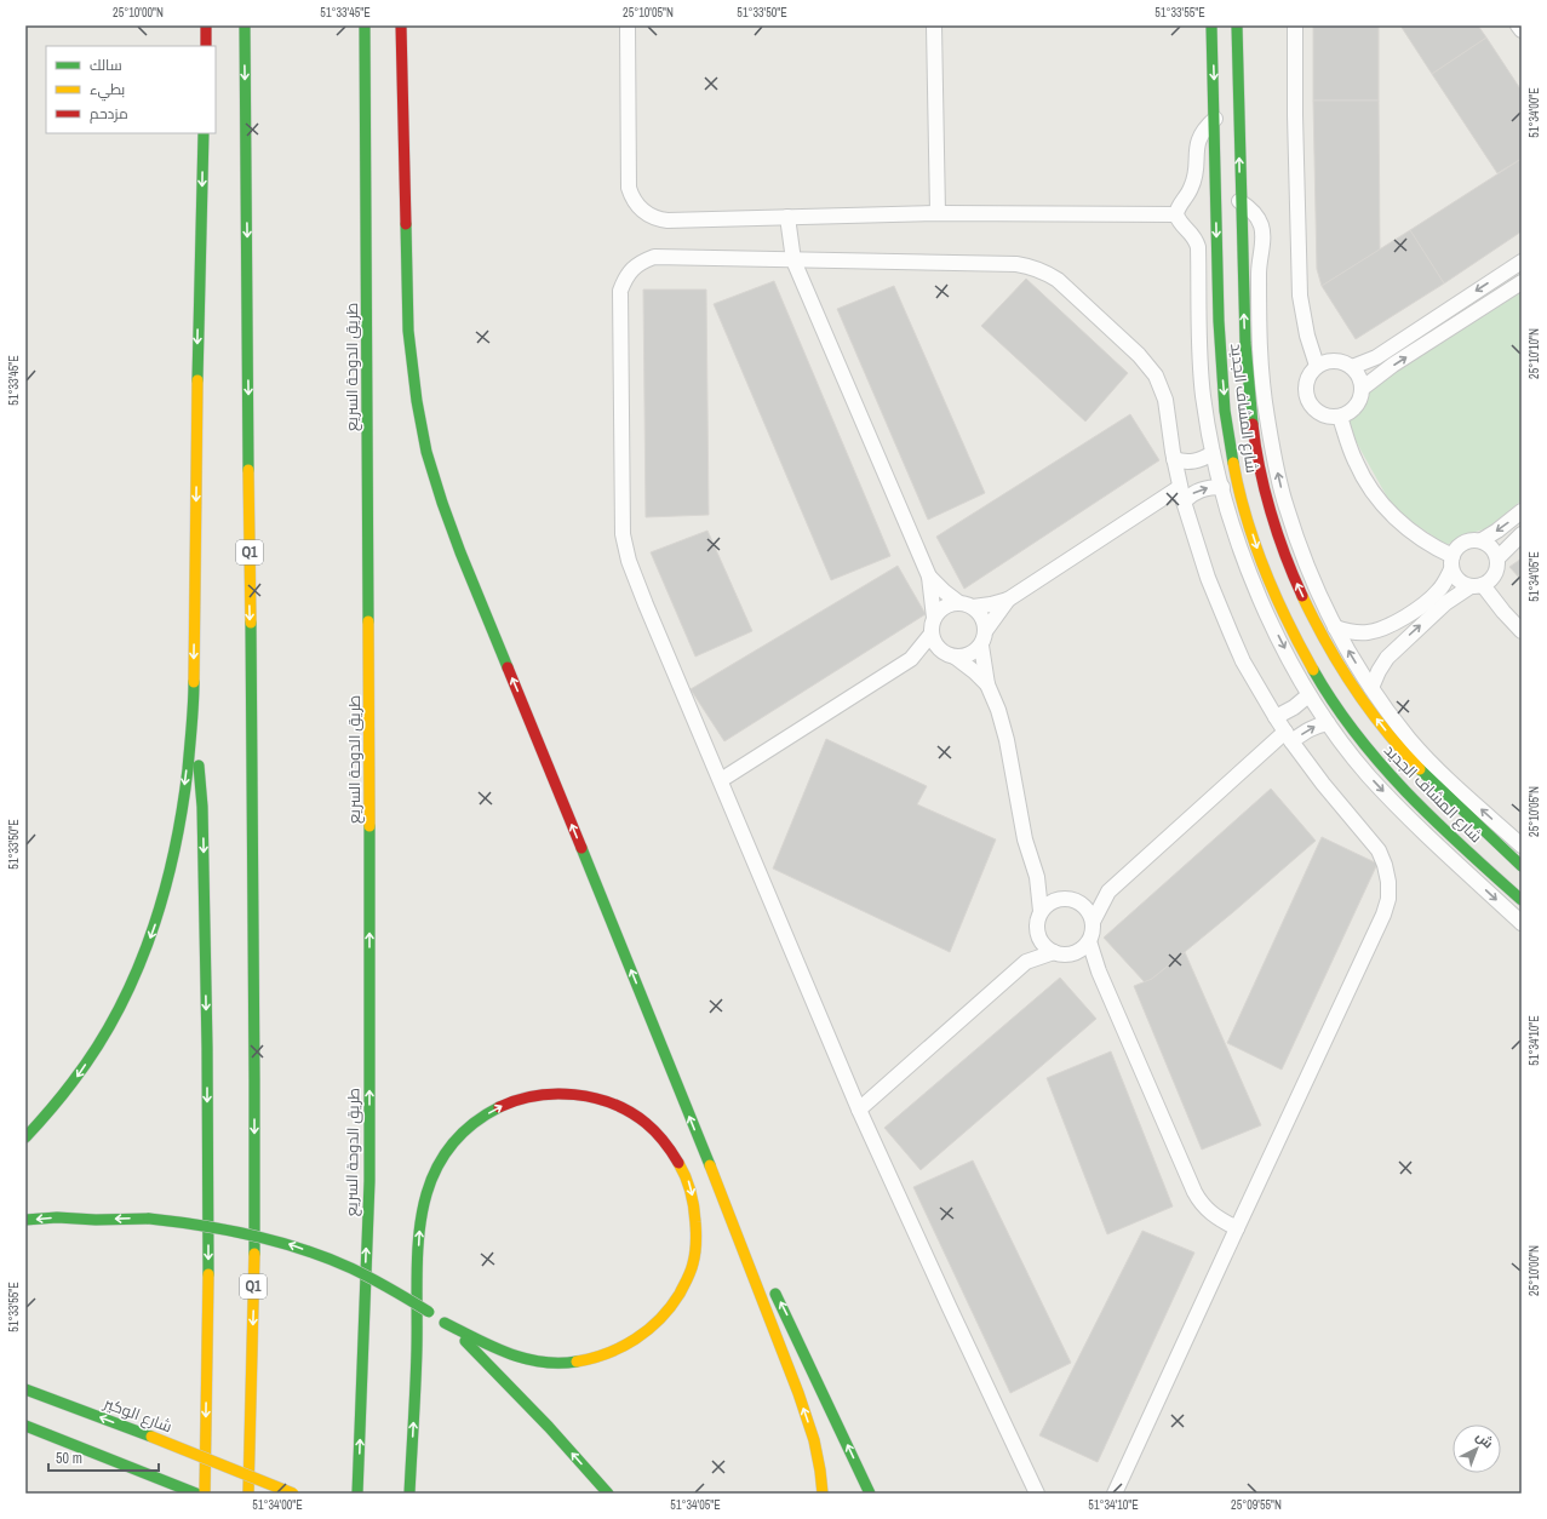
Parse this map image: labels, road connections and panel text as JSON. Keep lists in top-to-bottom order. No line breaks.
{"streets":{"main road":["طريق الدوحة السريع","شارع المشاف الجديد","Q1","شارع الوكير"]},"legend":["سالك","بطيء","مزدحم"],"scale_bar":"50 m","north":"top right","coordinates":["25°10'00\"N","51°33'45\"E","25°10'05\"N","51°33'50\"E","51°33'55\"E","51°34'00\"E","25°10'10\"N","51°34'05\"E","51°34'10\"E","25°09'55\"N"]}
